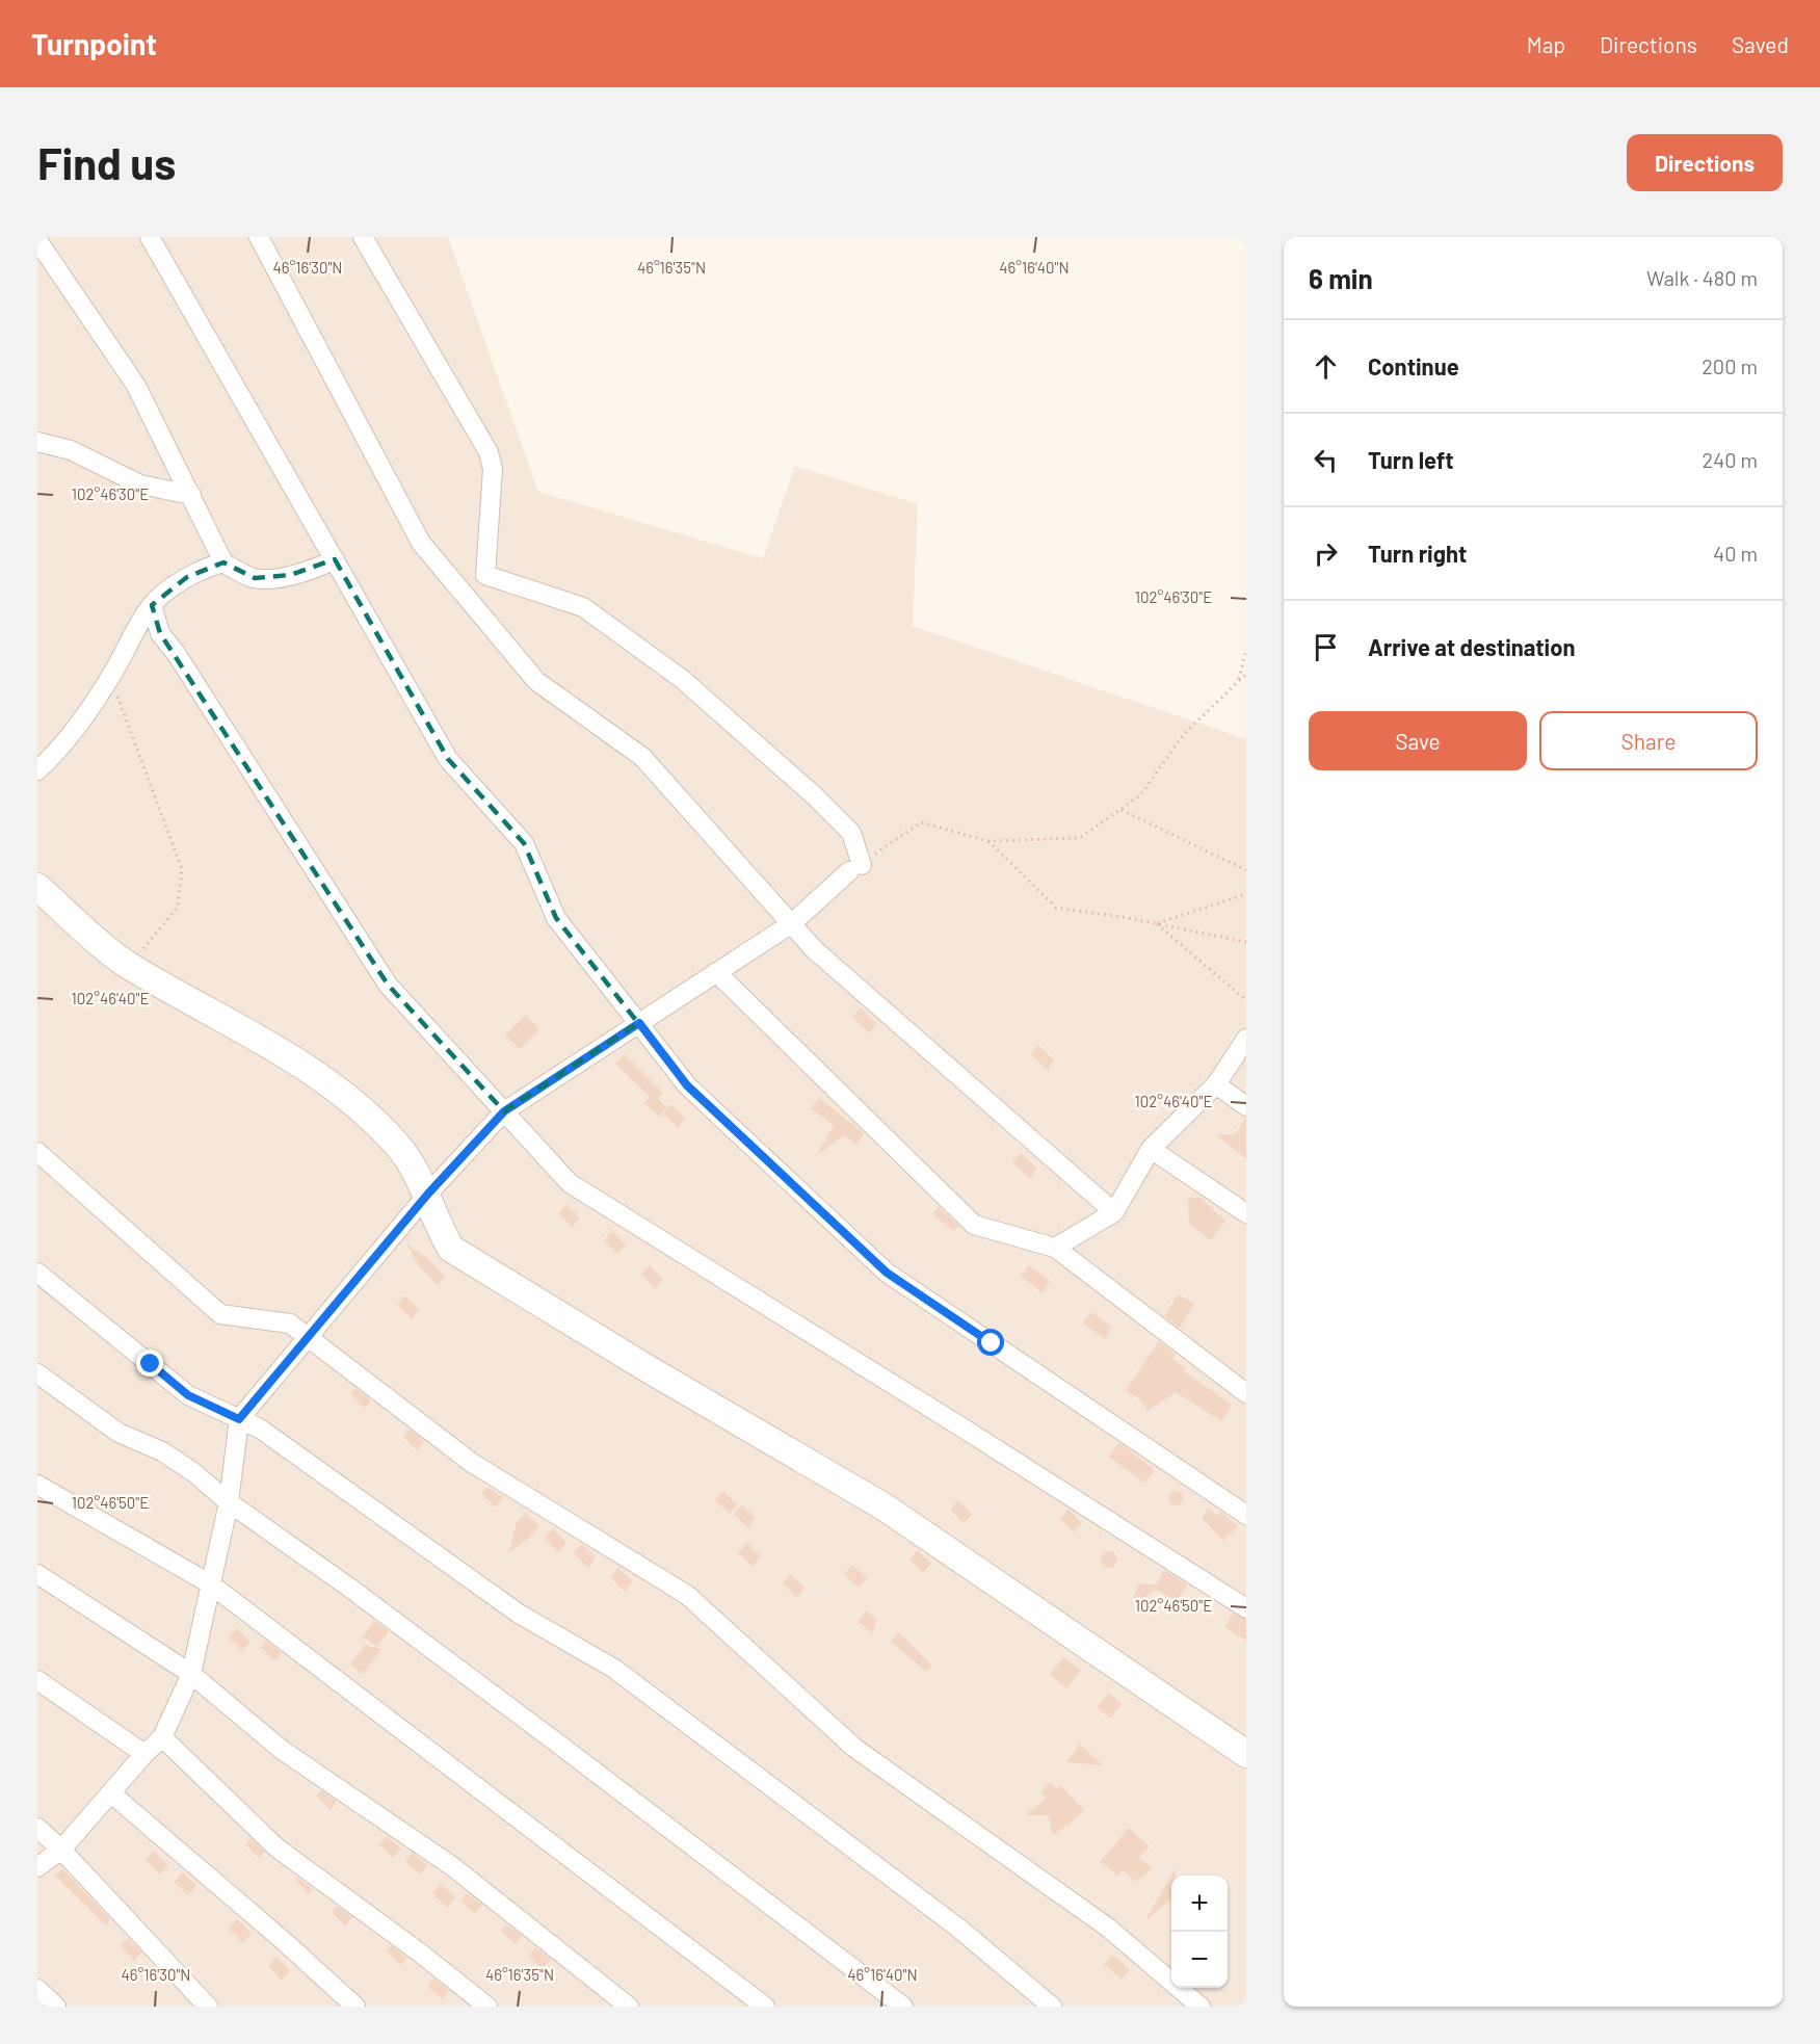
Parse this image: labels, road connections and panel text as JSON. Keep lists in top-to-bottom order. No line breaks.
{"page":{"header":"Turnpoint","nav":["Map","Directions","Saved"],"buttons":["Directions",["Save","Share"]],"title":"Find us","heading":["6 min","Walk · 480 m"],"list":[["Continue","200 m"],["Turn left","240 m"],["Turn right","40 m"],"Arrive at destination"],"map_buttons":["+","−"]},"coordinates":["46°16'30\"N","46°16'35\"N","46°16'40\"N","102°46'30\"E","102°46'40\"E","102°46'50\"E"]}
